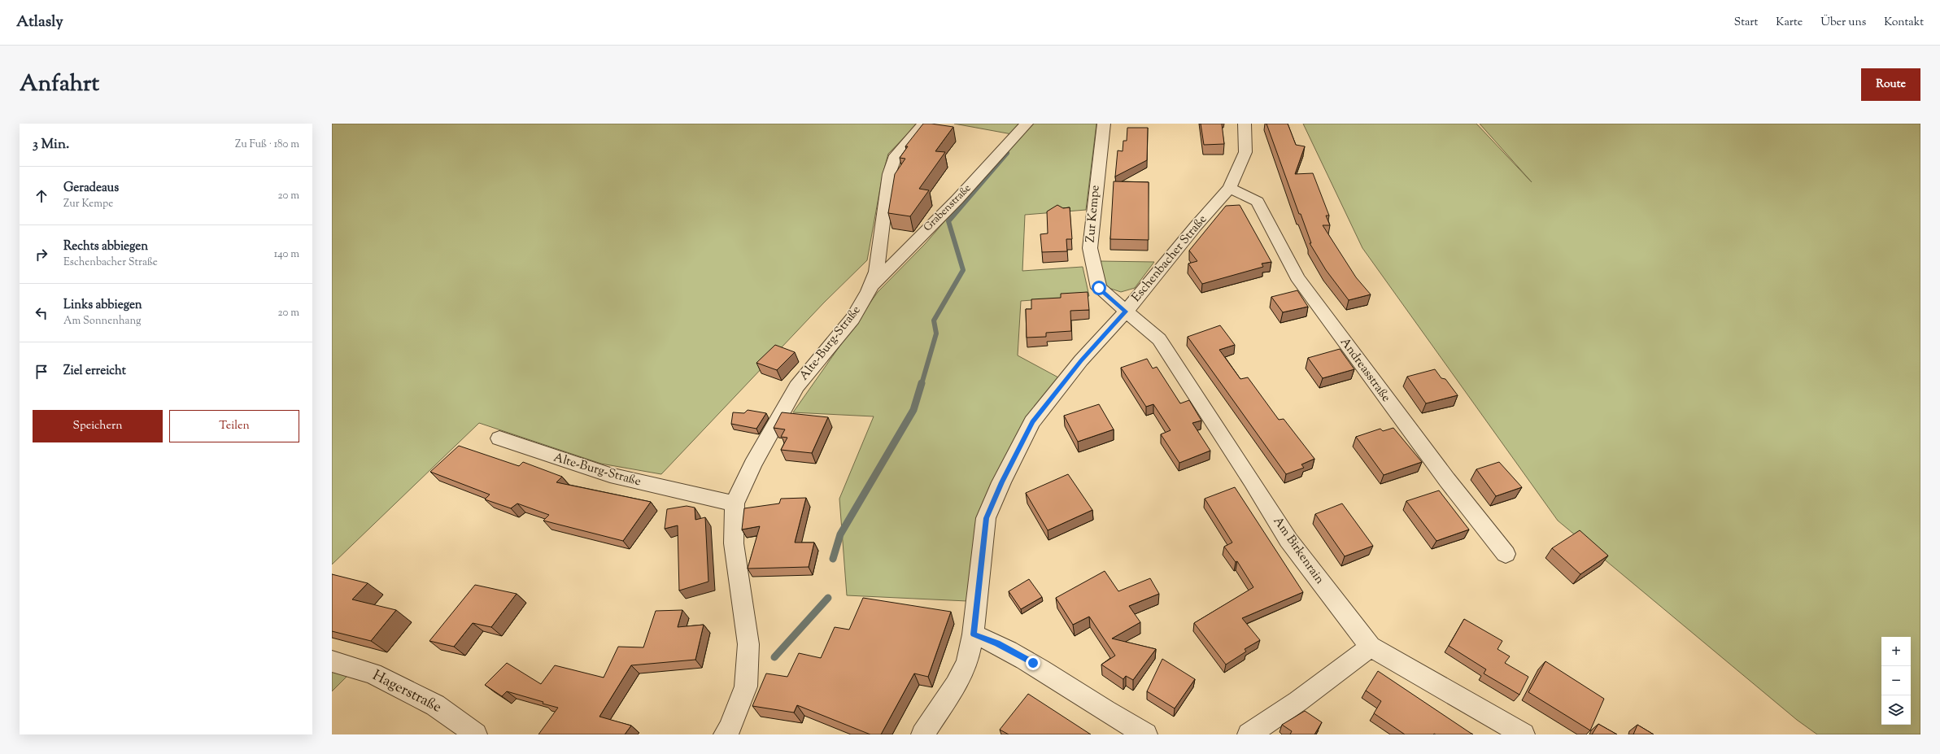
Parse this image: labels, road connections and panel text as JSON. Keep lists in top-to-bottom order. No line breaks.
{"streets":{"street":["Grabenstraße","Zur Kempe","Eschenbacher Straße","Alte-Burg-Straße","Andreasstraße","Am Birkenrain","Hagerstraße"]},"crossings":[["Grabenstraße","Alte-Burg-Straße"],["Zur Kempe","Eschenbacher Straße"],["Zur Kempe","Am Birkenrain"],["Eschenbacher Straße","Andreasstraße"],["Eschenbacher Straße","Am Birkenrain"]],"page":{"header":"Atlasly","nav":["Start","Karte","Über uns","Kontakt"],"title":"Anfahrt","buttons":["Route",["Speichern","Teilen"]],"heading":["3 Min.","Zu Fuß · 180 m"],"list":[["Geradeaus","Zur Kempe","20 m"],["Rechts abbiegen","Eschenbacher Straße","140 m"],["Links abbiegen","Am Sonnenhang","20 m"],"Ziel erreicht"],"map_buttons":["+","−"]}}
